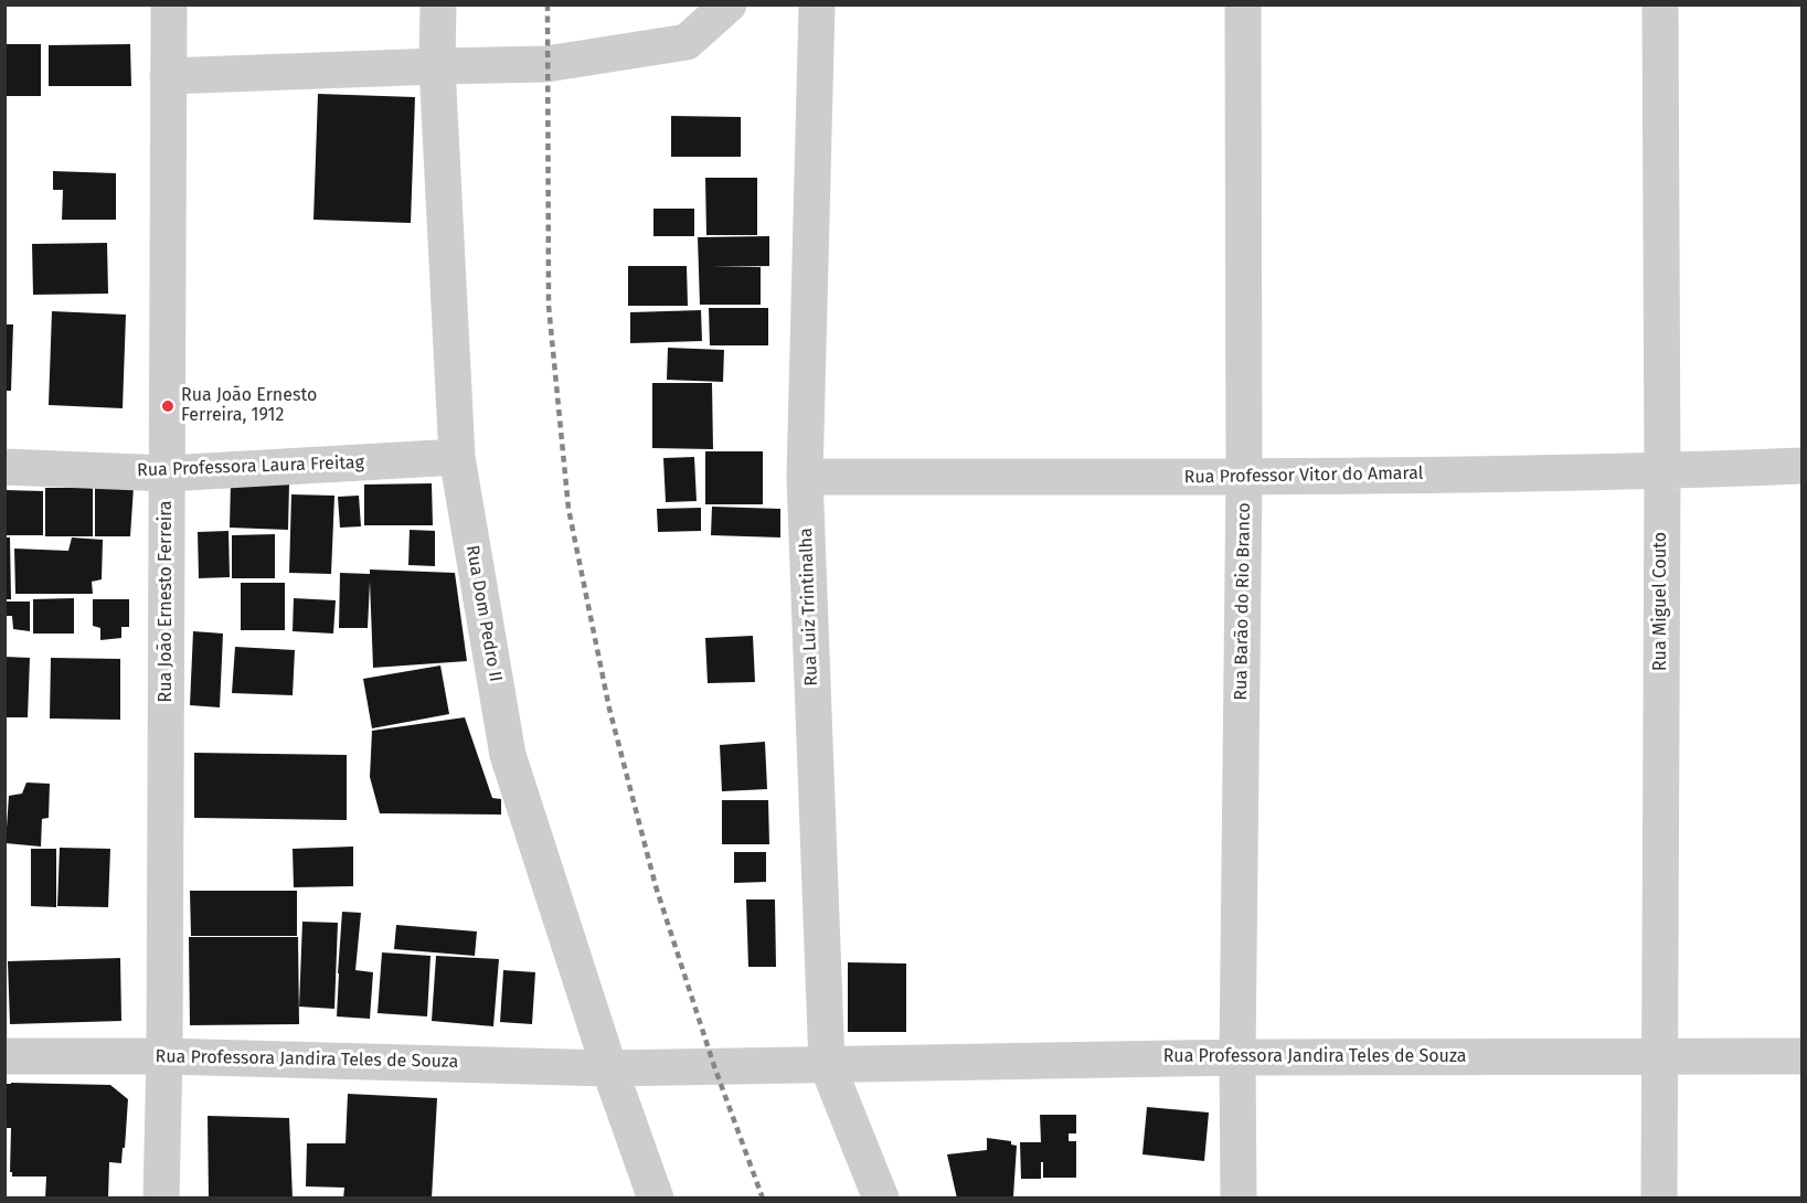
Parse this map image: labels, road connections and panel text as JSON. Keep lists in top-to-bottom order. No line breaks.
{"streets":{"street":["Rua Professora Laura Freitag","Rua Professor Vitor do Amaral","Rua João Ernesto Ferreira","Rua Barão do Rio Branco","Rua Miguel Couto","Rua Luiz Trintinalha","Rua Dom Pedro II","Rua Professora Jandira Teles de Souza"]},"crossings":[["Rua Professora Laura Freitag","Rua João Ernesto Ferreira"],["Rua Professora Laura Freitag","Rua Dom Pedro II"],["Rua Professor Vitor do Amaral","Rua Barão do Rio Branco"],["Rua Professor Vitor do Amaral","Rua Miguel Couto"],["Rua Professor Vitor do Amaral","Rua Luiz Trintinalha"],["Rua João Ernesto Ferreira","Rua Professora Jandira Teles de Souza"],["Rua Barão do Rio Branco","Rua Professora Jandira Teles de Souza"],["Rua Miguel Couto","Rua Professora Jandira Teles de Souza"],["Rua Luiz Trintinalha","Rua Professora Jandira Teles de Souza"],["Rua Dom Pedro II","Rua Professora Jandira Teles de Souza"]],"places":["Rua João Ernesto Ferreira, 1912"]}
